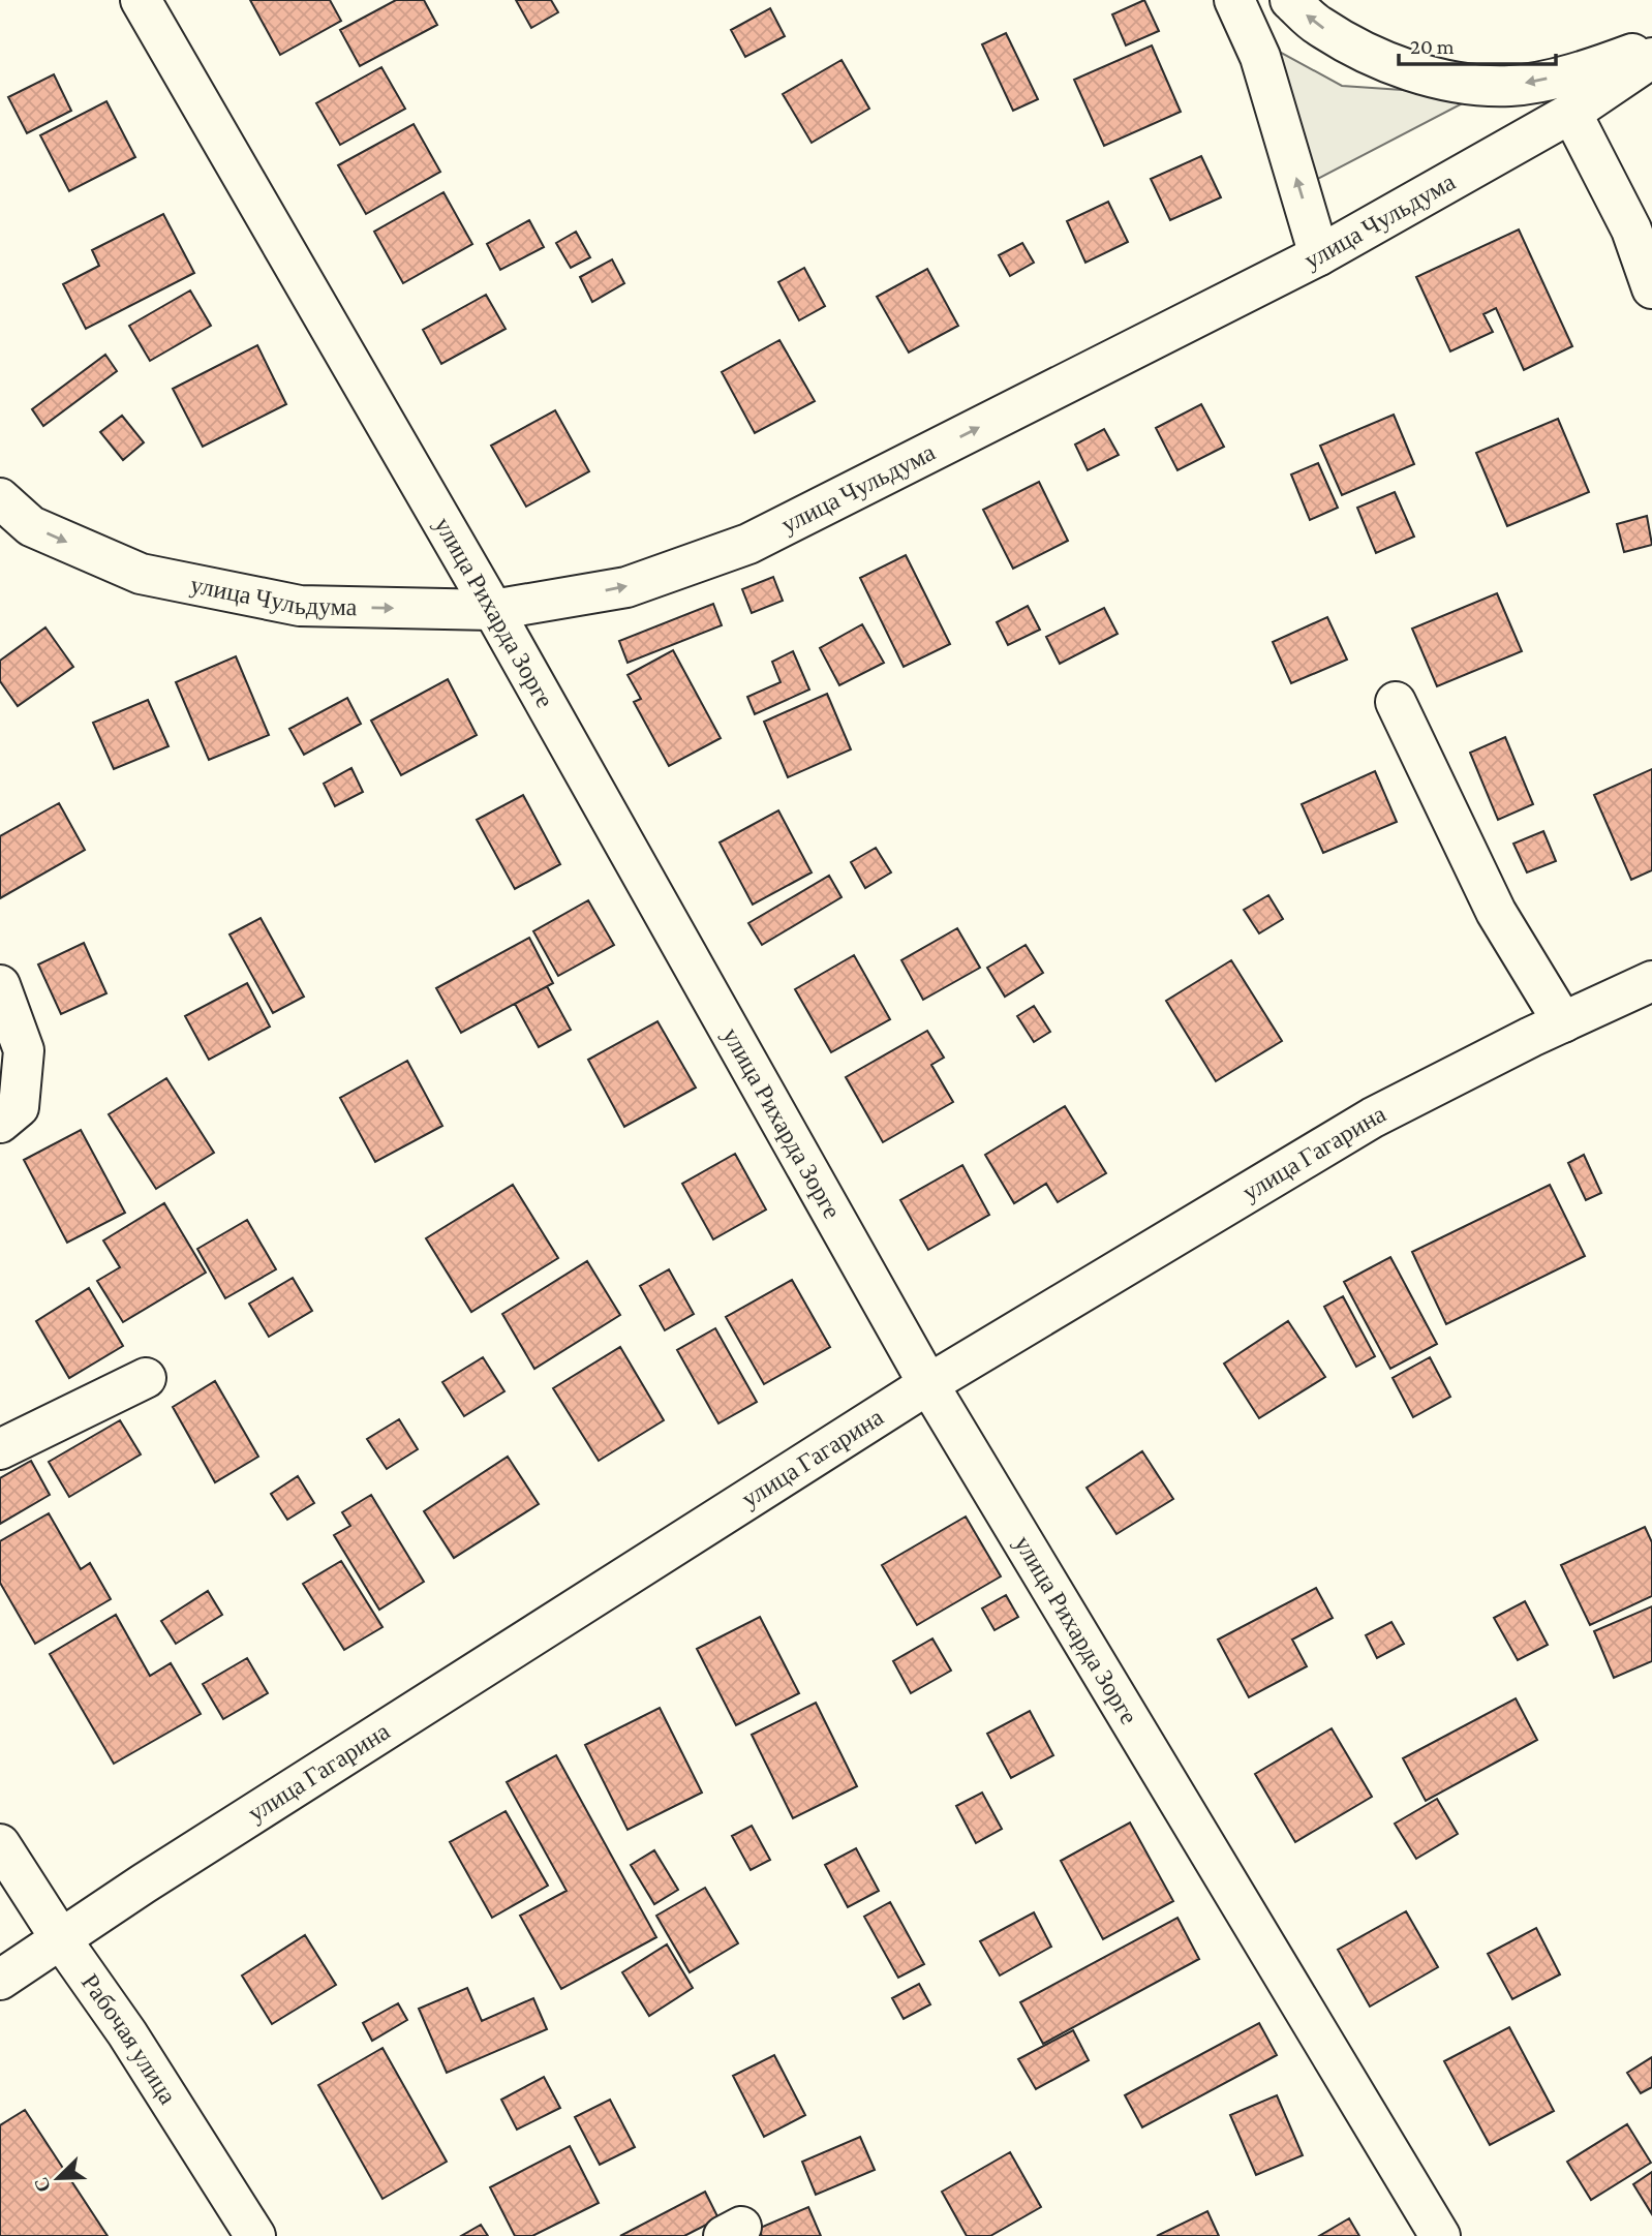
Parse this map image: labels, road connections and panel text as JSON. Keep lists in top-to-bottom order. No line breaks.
{"streets":{"street":["улица Чульдума","улица Рихарда Зорге","улица Гагарина","Рабочая улица"]},"crossings":[["улица Чульдума","улица Рихарда Зорге"],["улица Рихарда Зорге","улица Гагарина"],["улица Гагарина","Рабочая улица"]],"one_way":["улица Чульдума"],"scale_bar":"20 m","north":"bottom left"}
